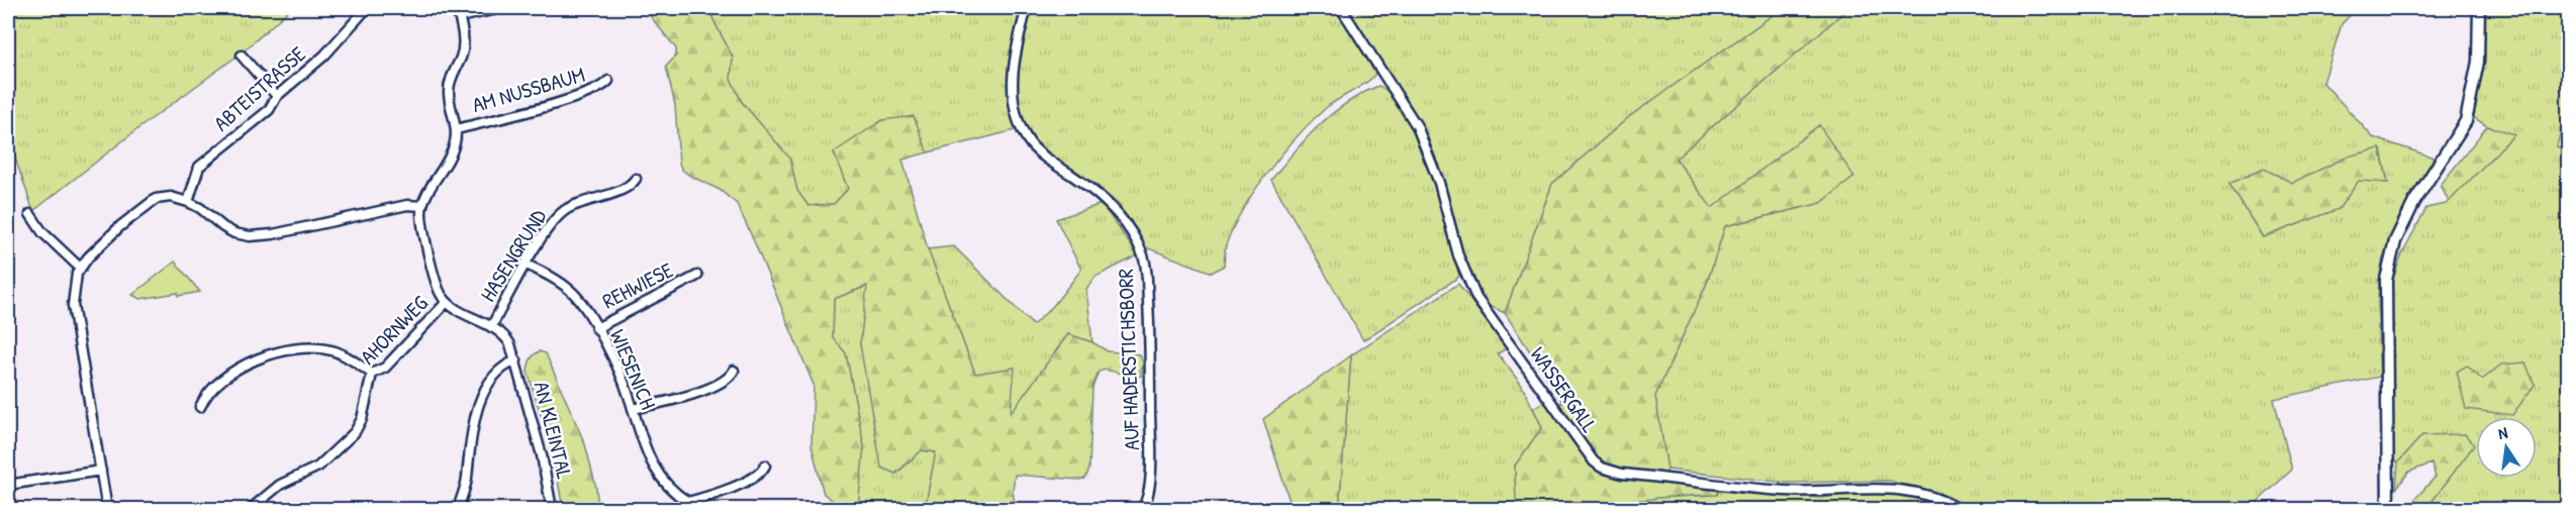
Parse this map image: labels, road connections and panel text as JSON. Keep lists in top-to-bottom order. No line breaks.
{"streets":{"street":["ABTEISTRASSE","AM NUSSBAUM","HASENGRUND","REHWIESE","AHORNWEG","AUF HADERSTICHSBORR","WIESENICH","WASSERGALL","AN KLEINTAL"]},"crossings":[["HASENGRUND","WIESENICH"],["HASENGRUND","AN KLEINTAL"],["REHWIESE","WIESENICH"],["AHORNWEG","AN KLEINTAL"]],"north":"top"}
